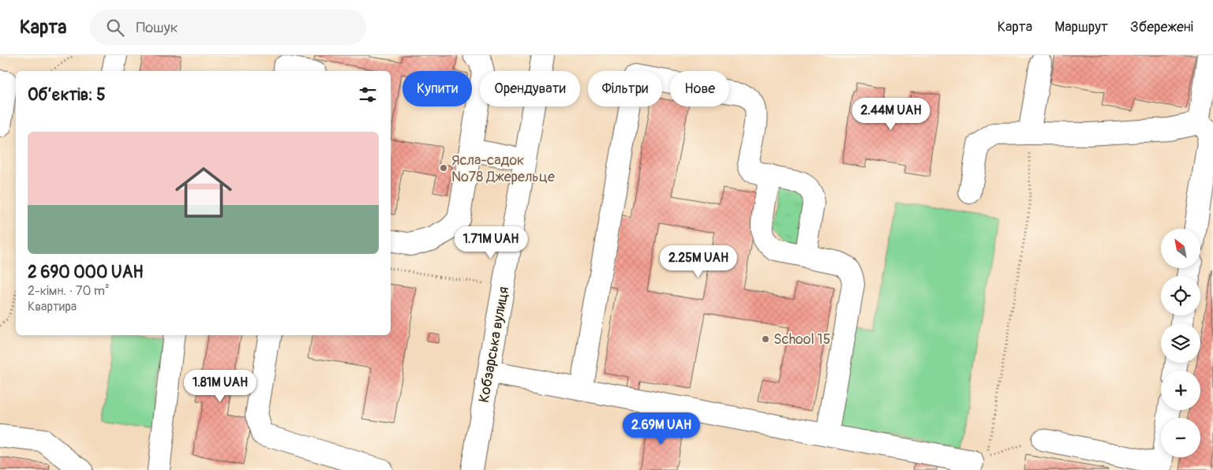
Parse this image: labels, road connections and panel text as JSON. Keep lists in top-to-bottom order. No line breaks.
{"streets":{"street":["Кобзарська вулиця"]},"places":["Ясла-садок №78 Джерельце","School 15"],"north":"top left","page":{"header":"Карта","search":"Пошук","nav":["Карта","Маршрут","Збережені"],"chip":["Купити","Орендувати","Фільтри","Нове"],"heading":"Об’єктів: 5","price":["2.44M UAH","1.71M UAH","2.25M UAH","1.81M UAH","2.69M UAH"],"list":[{"name":"2 690 000 UAH","note":"2-кімн. · 70 m² · Квартира"}],"map_buttons":["+","−"]}}
